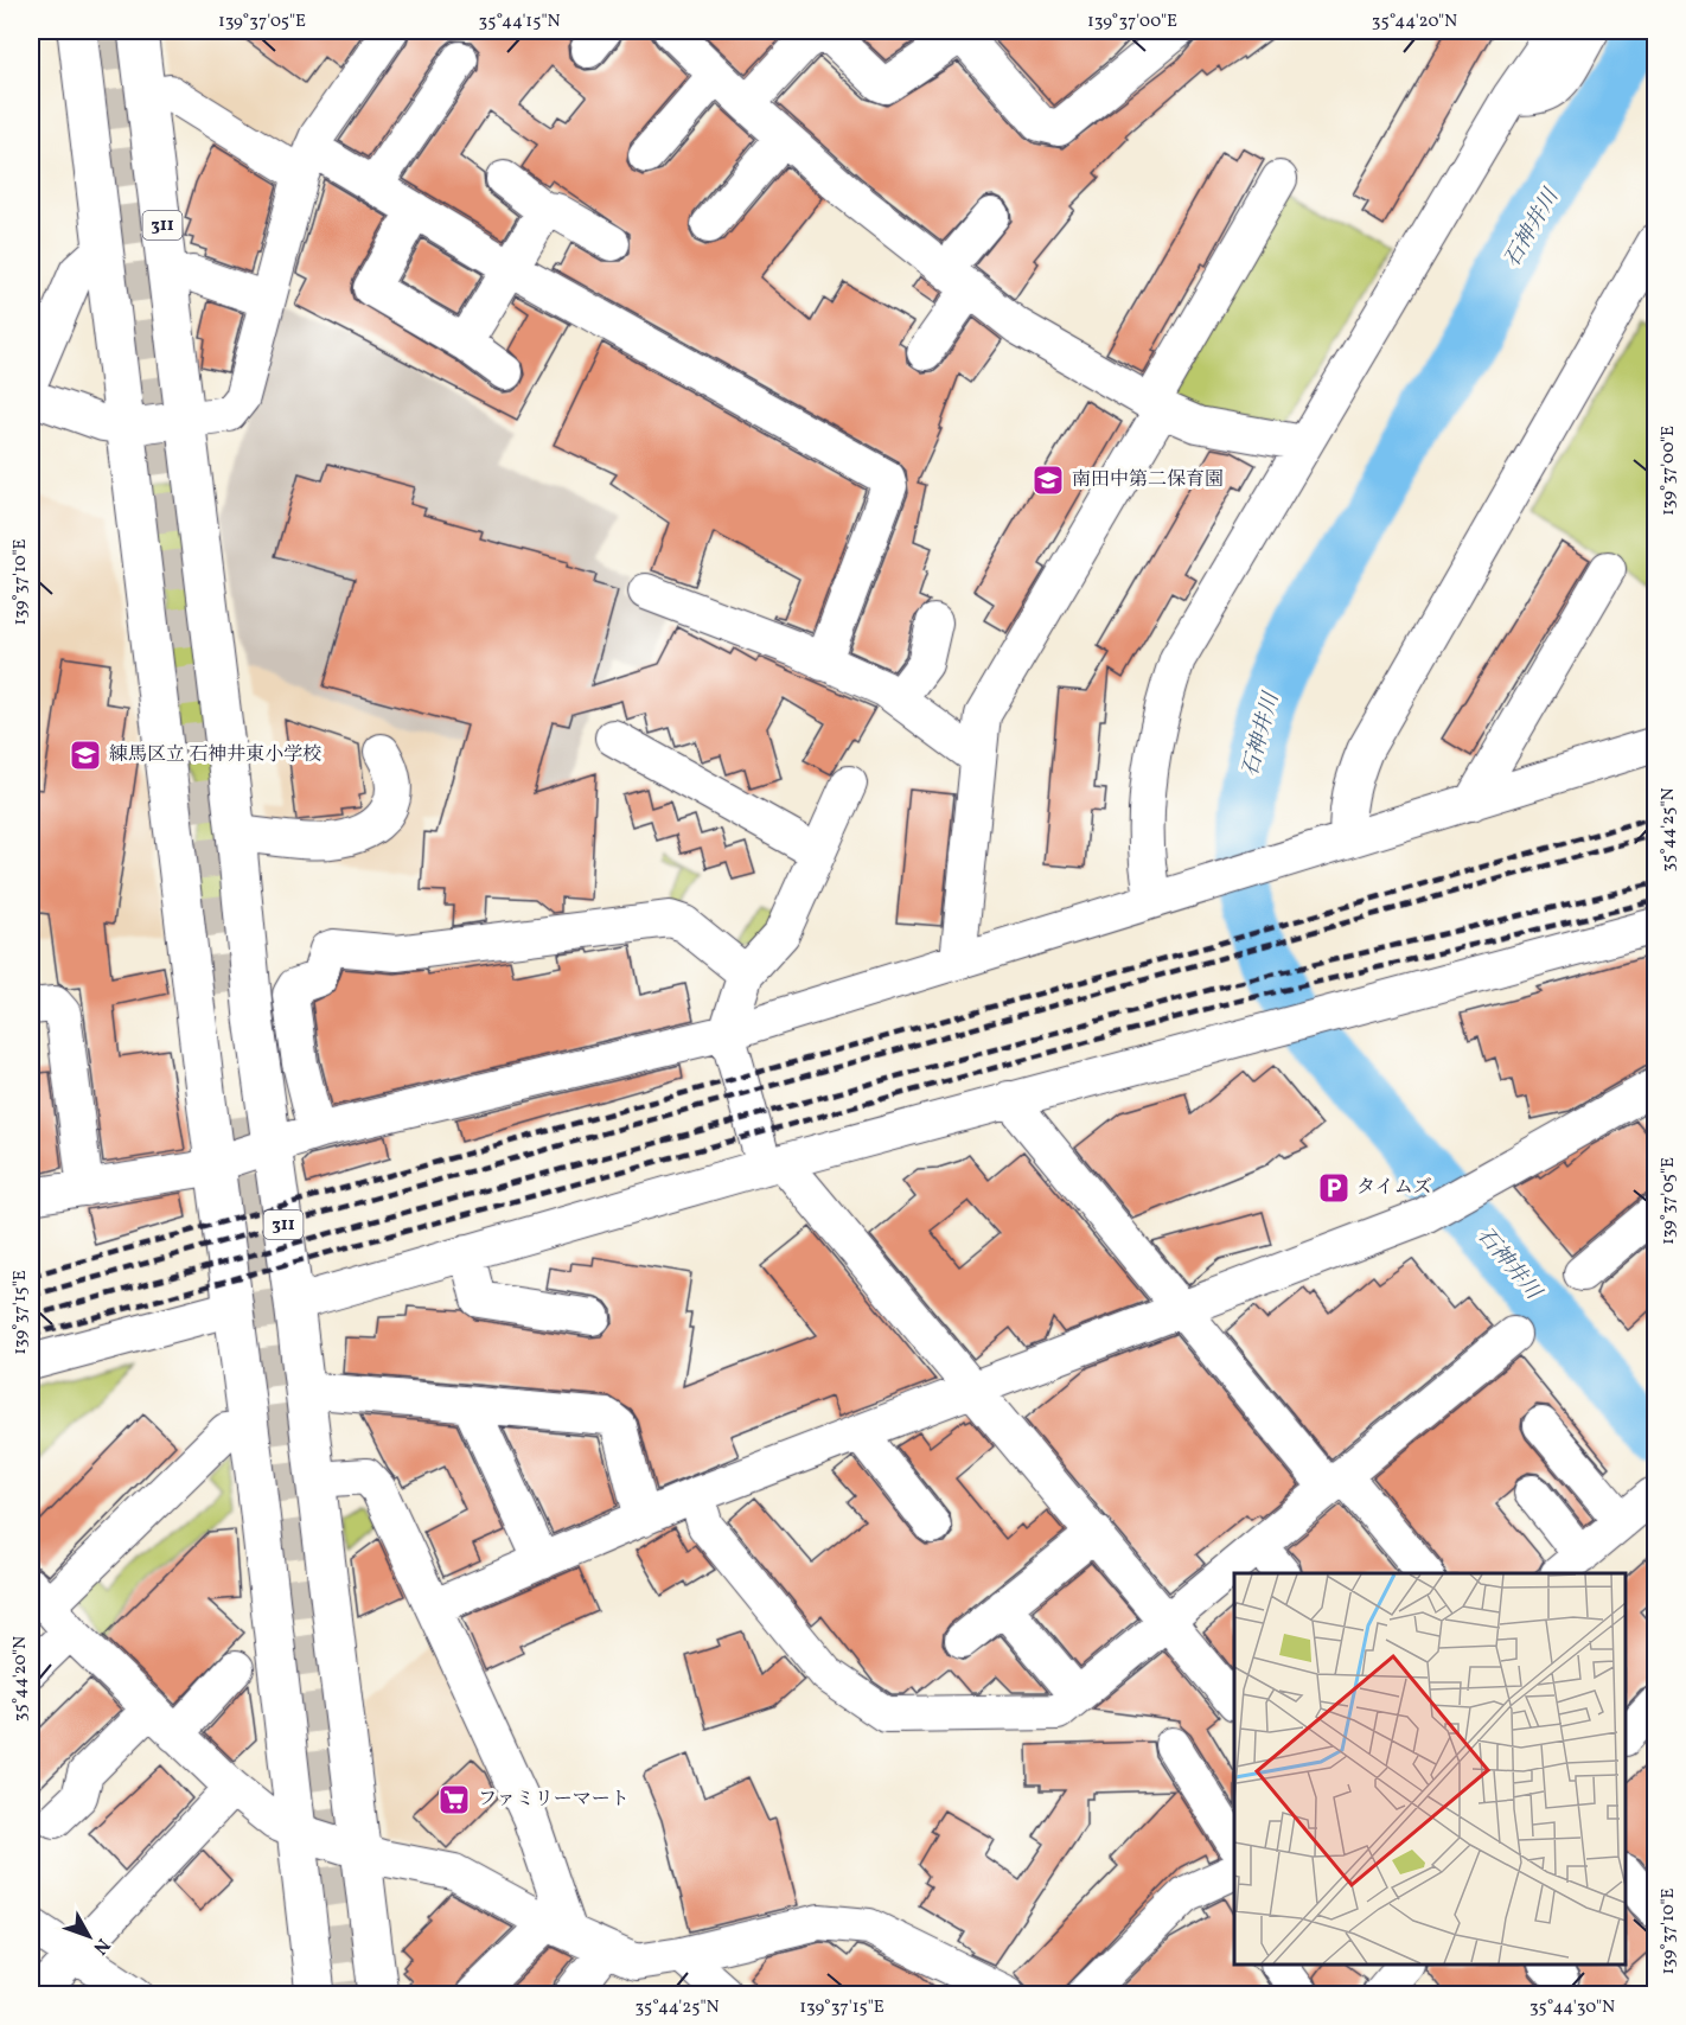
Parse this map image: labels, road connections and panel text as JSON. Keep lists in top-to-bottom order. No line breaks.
{"streets":{"main road":["311"]},"water":["石神井川"],"places":{"school or university":["南田中第二保育園","練馬区立 石神井東小学校"],"parking":["タイムズ"],"supermarket":["ファミリーマート"]},"north":"bottom right","coordinates":["139°37'05\"E","35°44'15\"N","139°37'00\"E","35°44'20\"N","139°37'10\"E","35°44'25\"N","139°37'15\"E","35°44'30\"N"]}
